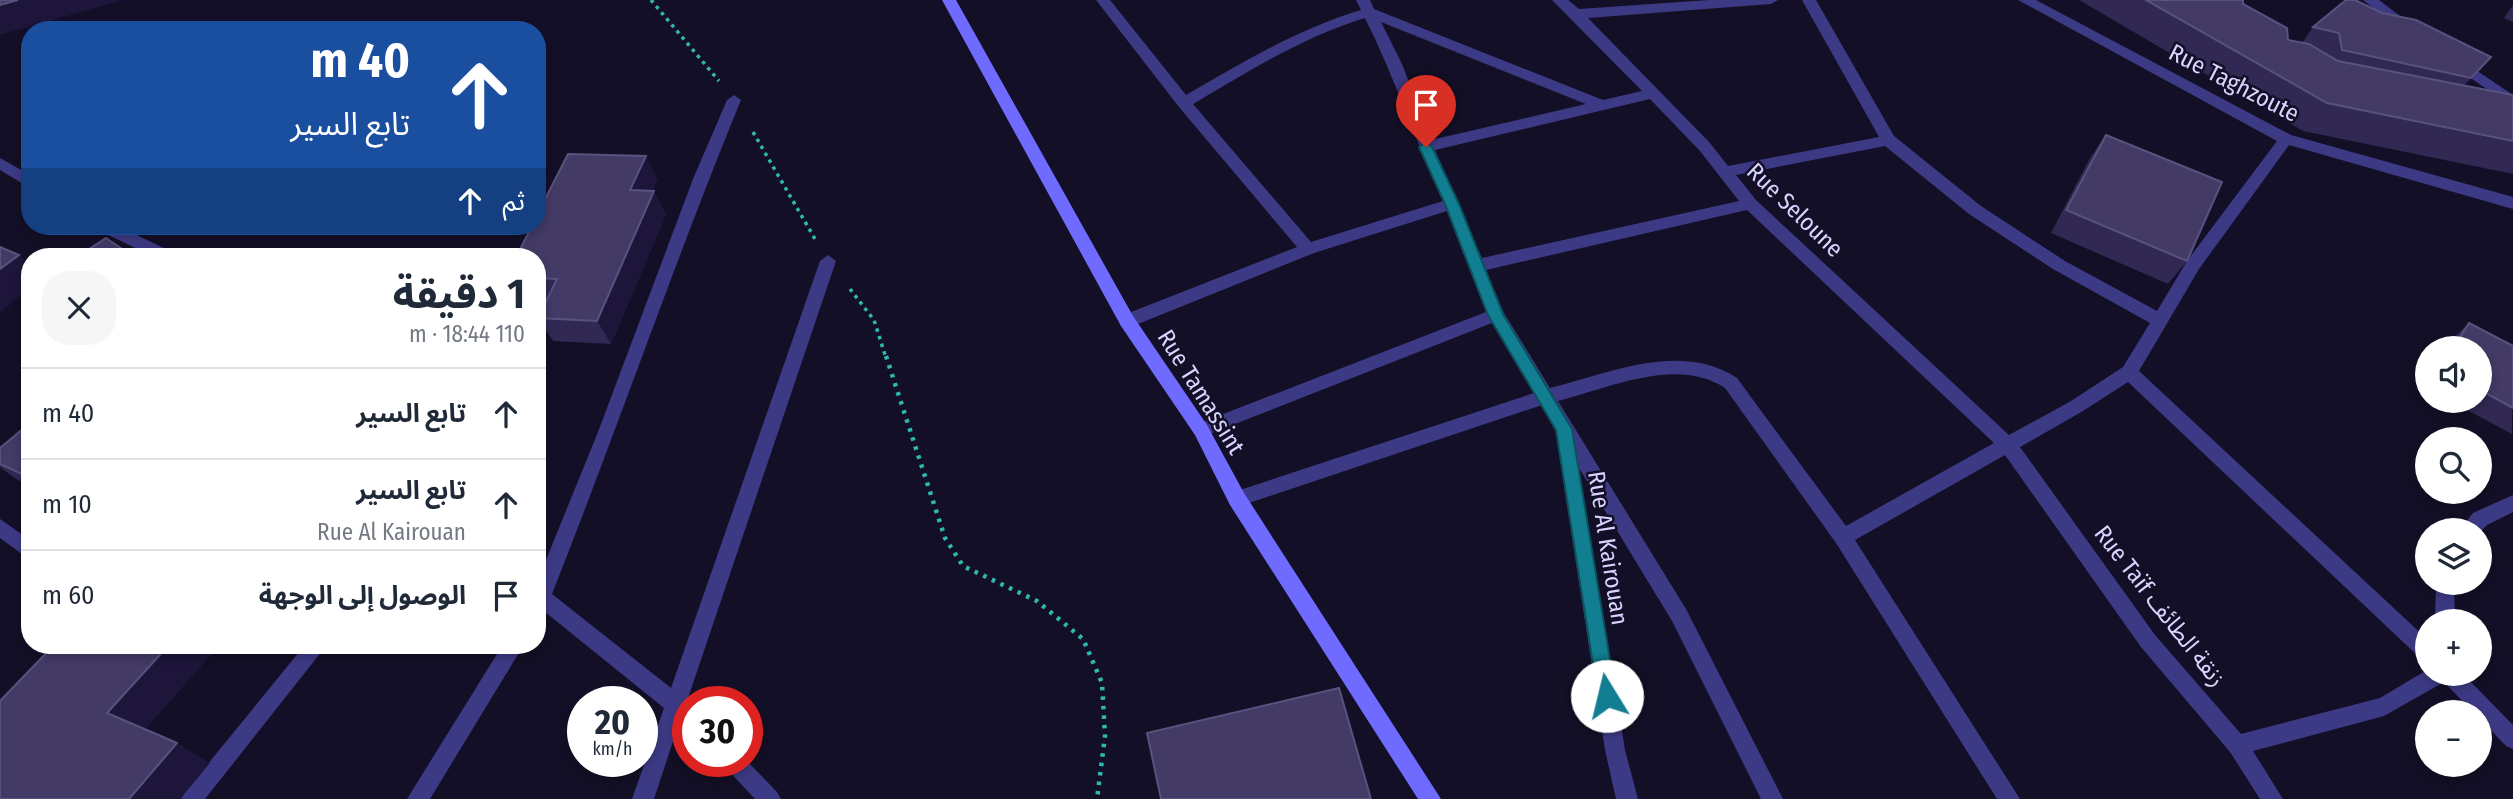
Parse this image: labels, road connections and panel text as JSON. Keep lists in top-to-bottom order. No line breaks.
{"streets":{"main road":["Rue Tamassint"],"street":["Rue Taghzoute","Rue Seloune","Rue Al Kairouan","Rue Taïf زنقة الطائف"]},"crossings":[["Rue Seloune","Rue Taïf زنقة الطائف"]],"page":{"turn":["40 m","تابع السير"],"then":"ثم","heading":["1 دقيقة","110 m · 18:44"],"map_buttons":["+","−"],"list":[{"name":"تابع السير","value":"40 m"},{"name":"تابع السير","note":"Rue Al Kairouan","value":"10 m"},{"name":"الوصول إلى الوجهة","value":"60 m"}],"speed":"20 km/h","limit":"30"}}
